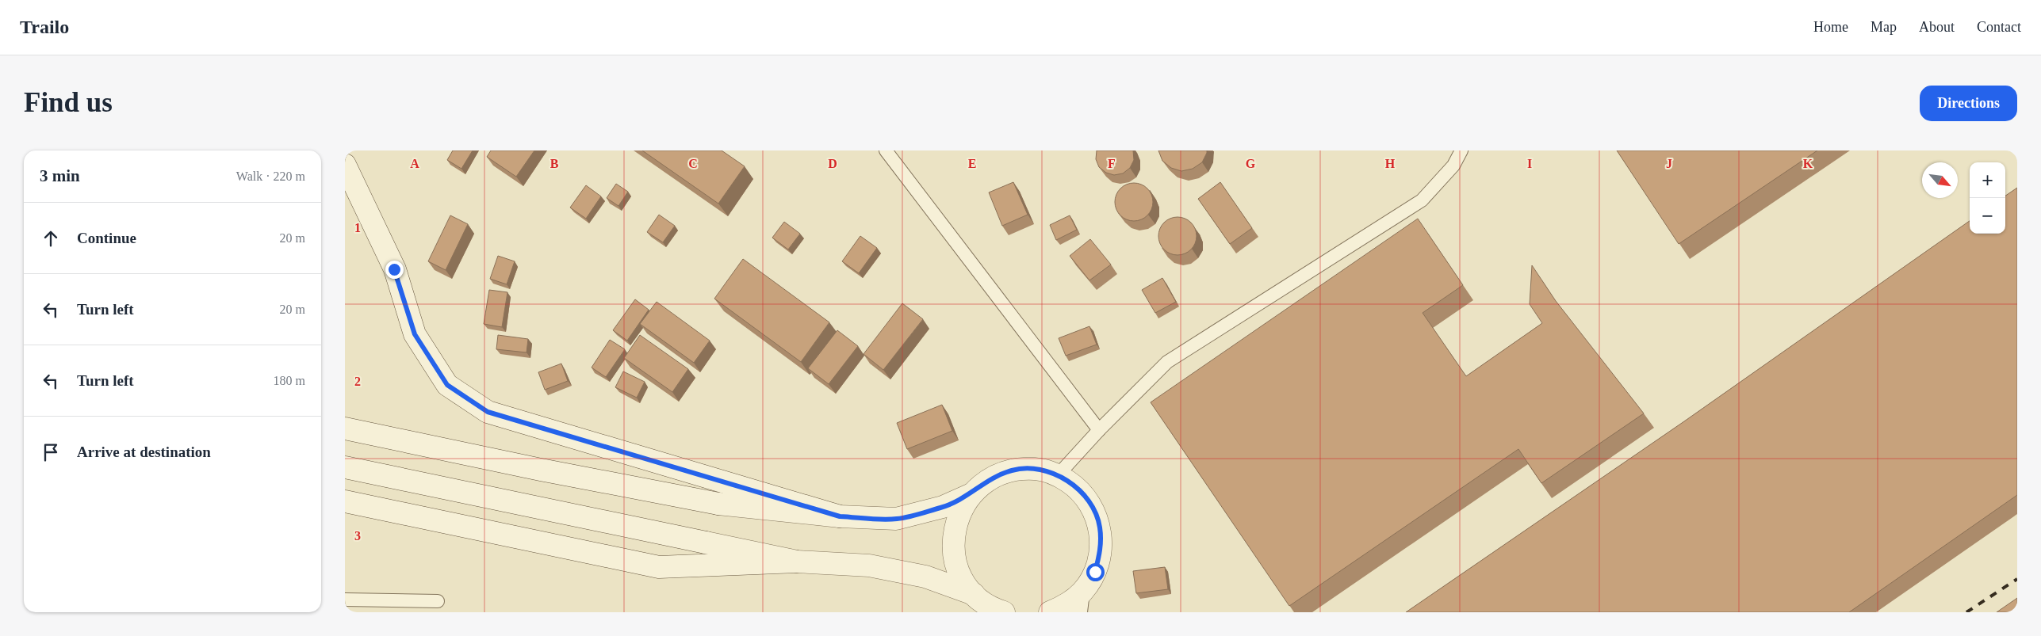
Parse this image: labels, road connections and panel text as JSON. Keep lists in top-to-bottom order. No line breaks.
{"north":"bottom right","page":{"header":"Trailo","nav":["Home","Map","About","Contact"],"buttons":"Directions","title":"Find us","heading":["3 min","Walk · 220 m"],"map_buttons":["+","−"],"list":[["Continue","20 m"],["Turn left","20 m"],["Turn left","180 m"],"Arrive at destination"]},"grid":{"columns":["A","B","C","D","E","F","G","H","I","J","K"],"rows":["1","2","3"]}}
